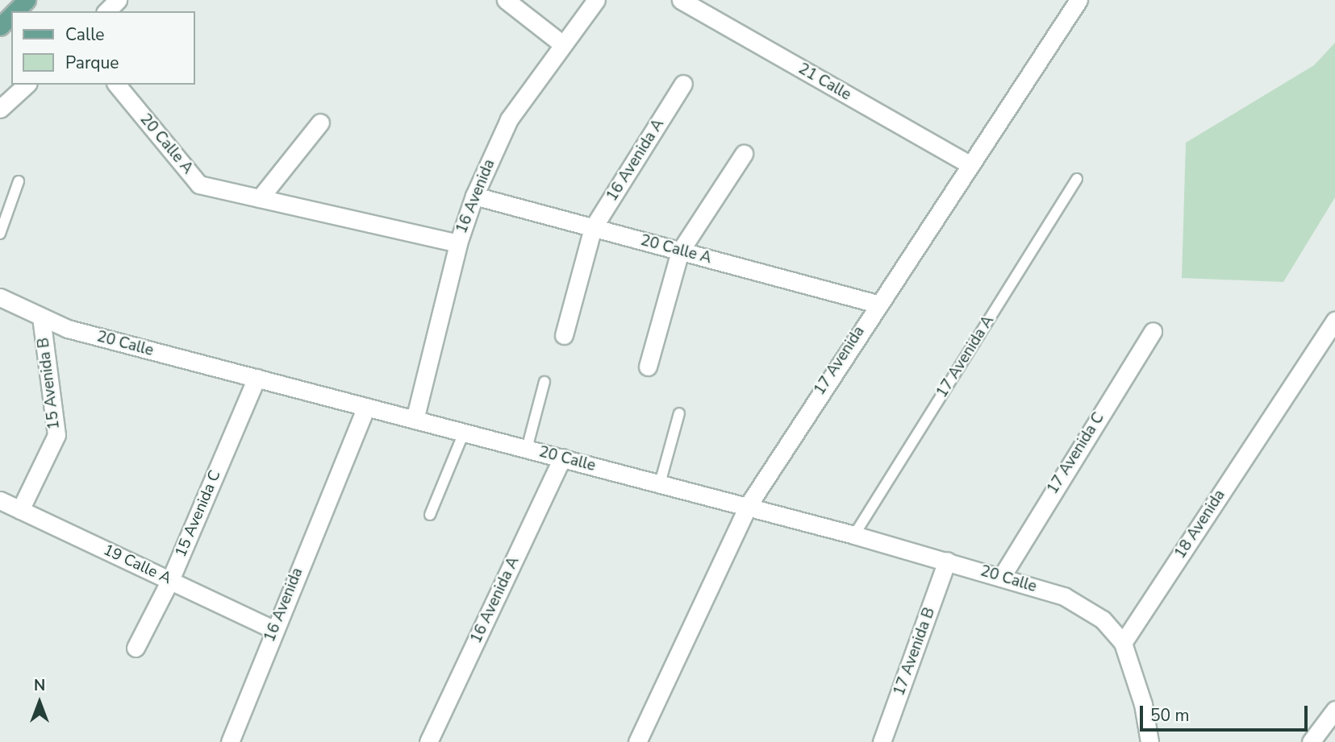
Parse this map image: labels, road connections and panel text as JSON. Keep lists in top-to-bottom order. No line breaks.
{"streets":{"street":["21 Calle","20 Calle A","16 Avenida A","16 Avenida","20 Calle","17 Avenida","15 Avenida B","17 Avenida C","15 Avenida C","18 Avenida","19 Calle A","17 Avenida B"],"lane":["17 Avenida A"]},"crossings":[["21 Calle","17 Avenida"],["20 Calle A","16 Avenida A"],["20 Calle A","16 Avenida"],["20 Calle A","17 Avenida"],["16 Avenida A","20 Calle"],["16 Avenida","20 Calle"],["16 Avenida","19 Calle A"],["20 Calle","17 Avenida A"],["20 Calle","17 Avenida"],["20 Calle","15 Avenida B"],["20 Calle","17 Avenida C"],["20 Calle","15 Avenida C"],["20 Calle","18 Avenida"],["20 Calle","17 Avenida B"],["15 Avenida B","19 Calle A"],["15 Avenida C","19 Calle A"]],"legend":["Calle","Parque"],"scale_bar":"50 m","north":"top"}
